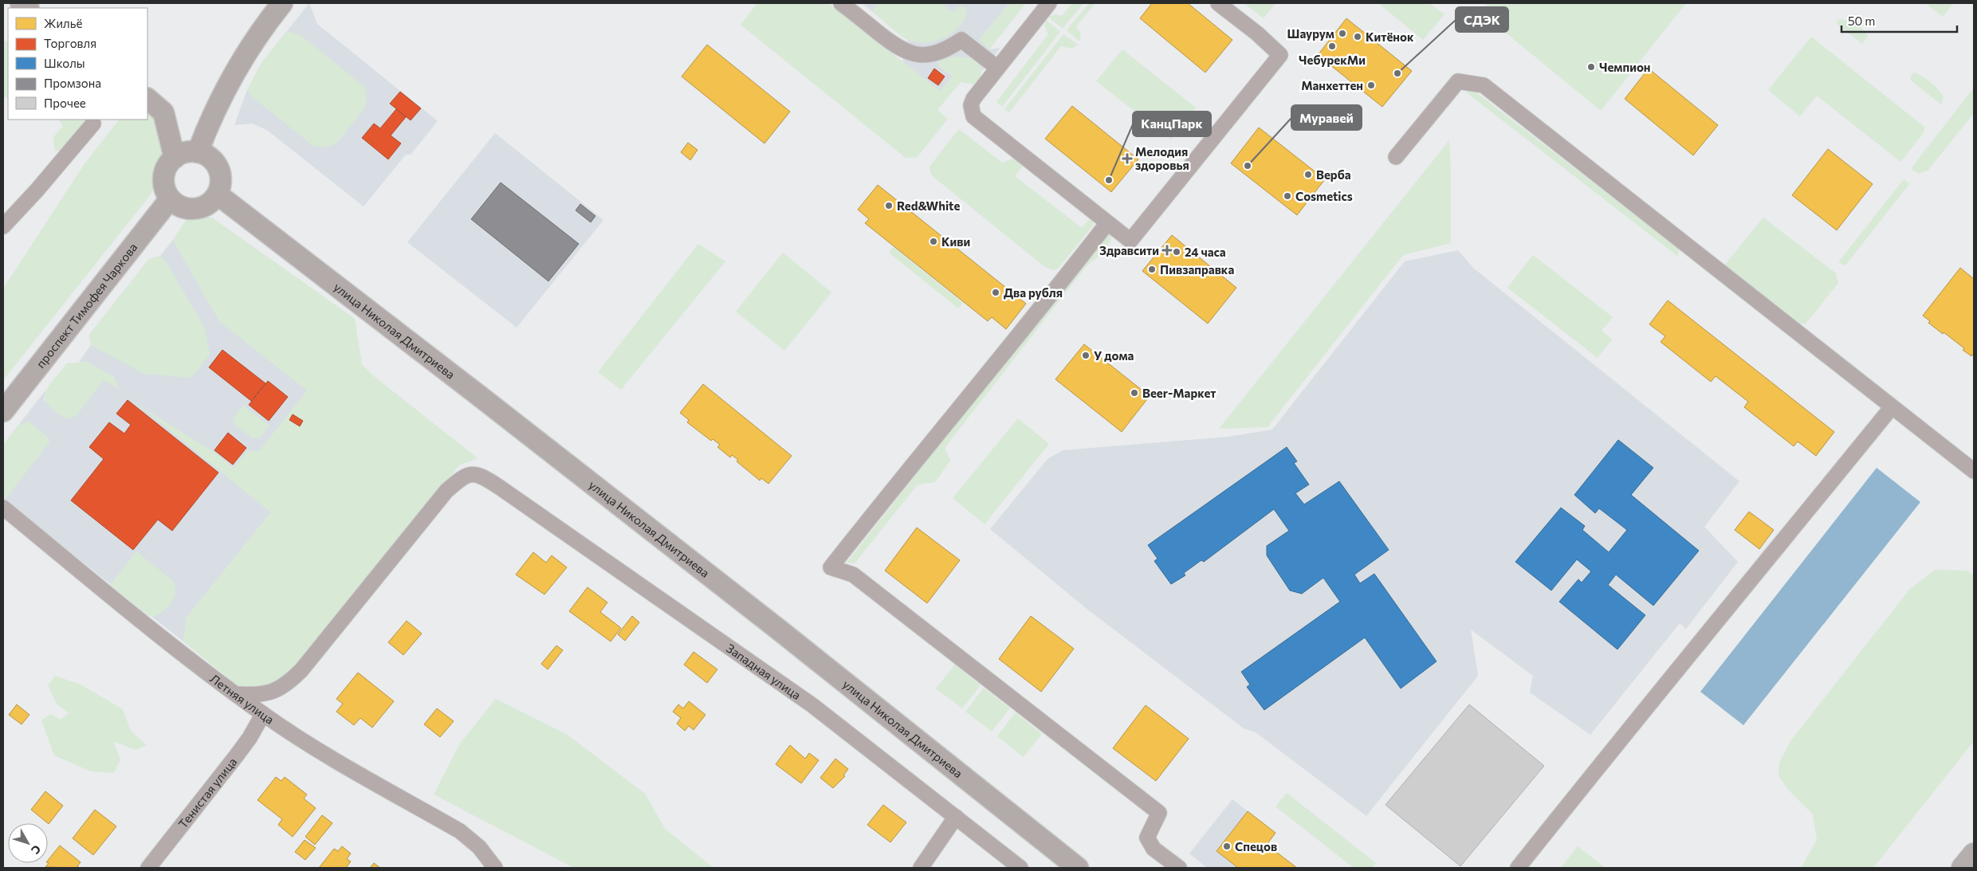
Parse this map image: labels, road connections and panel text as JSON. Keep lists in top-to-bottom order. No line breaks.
{"streets":{"main road":["проспект Тимофея Чаркова","улица Николая Дмитриева"],"street":["Западная улица","Летняя улица","Тенистая улица"]},"crossings":[["проспект Тимофея Чаркова","улица Николая Дмитриева"],["Западная улица","Летняя улица"],["Летняя улица","Тенистая улица"]],"places":{"other":["Шаурум","Китёнок","ЧебурекМи","Чемпион","СДЭК","Манхеттен","Муравей","Верба","КанцПарк","Cosmetics","Red&White","Киви","24 часа","Пивзаправка","Два рубля","У дома","Beer-Маркет","Спецов"],"health":["Мелодия здоровья","Здравсити"]},"legend":["Жильё","Торговля","Школы","Промзона","Прочее"],"scale_bar":"50 m","north":"bottom right"}
